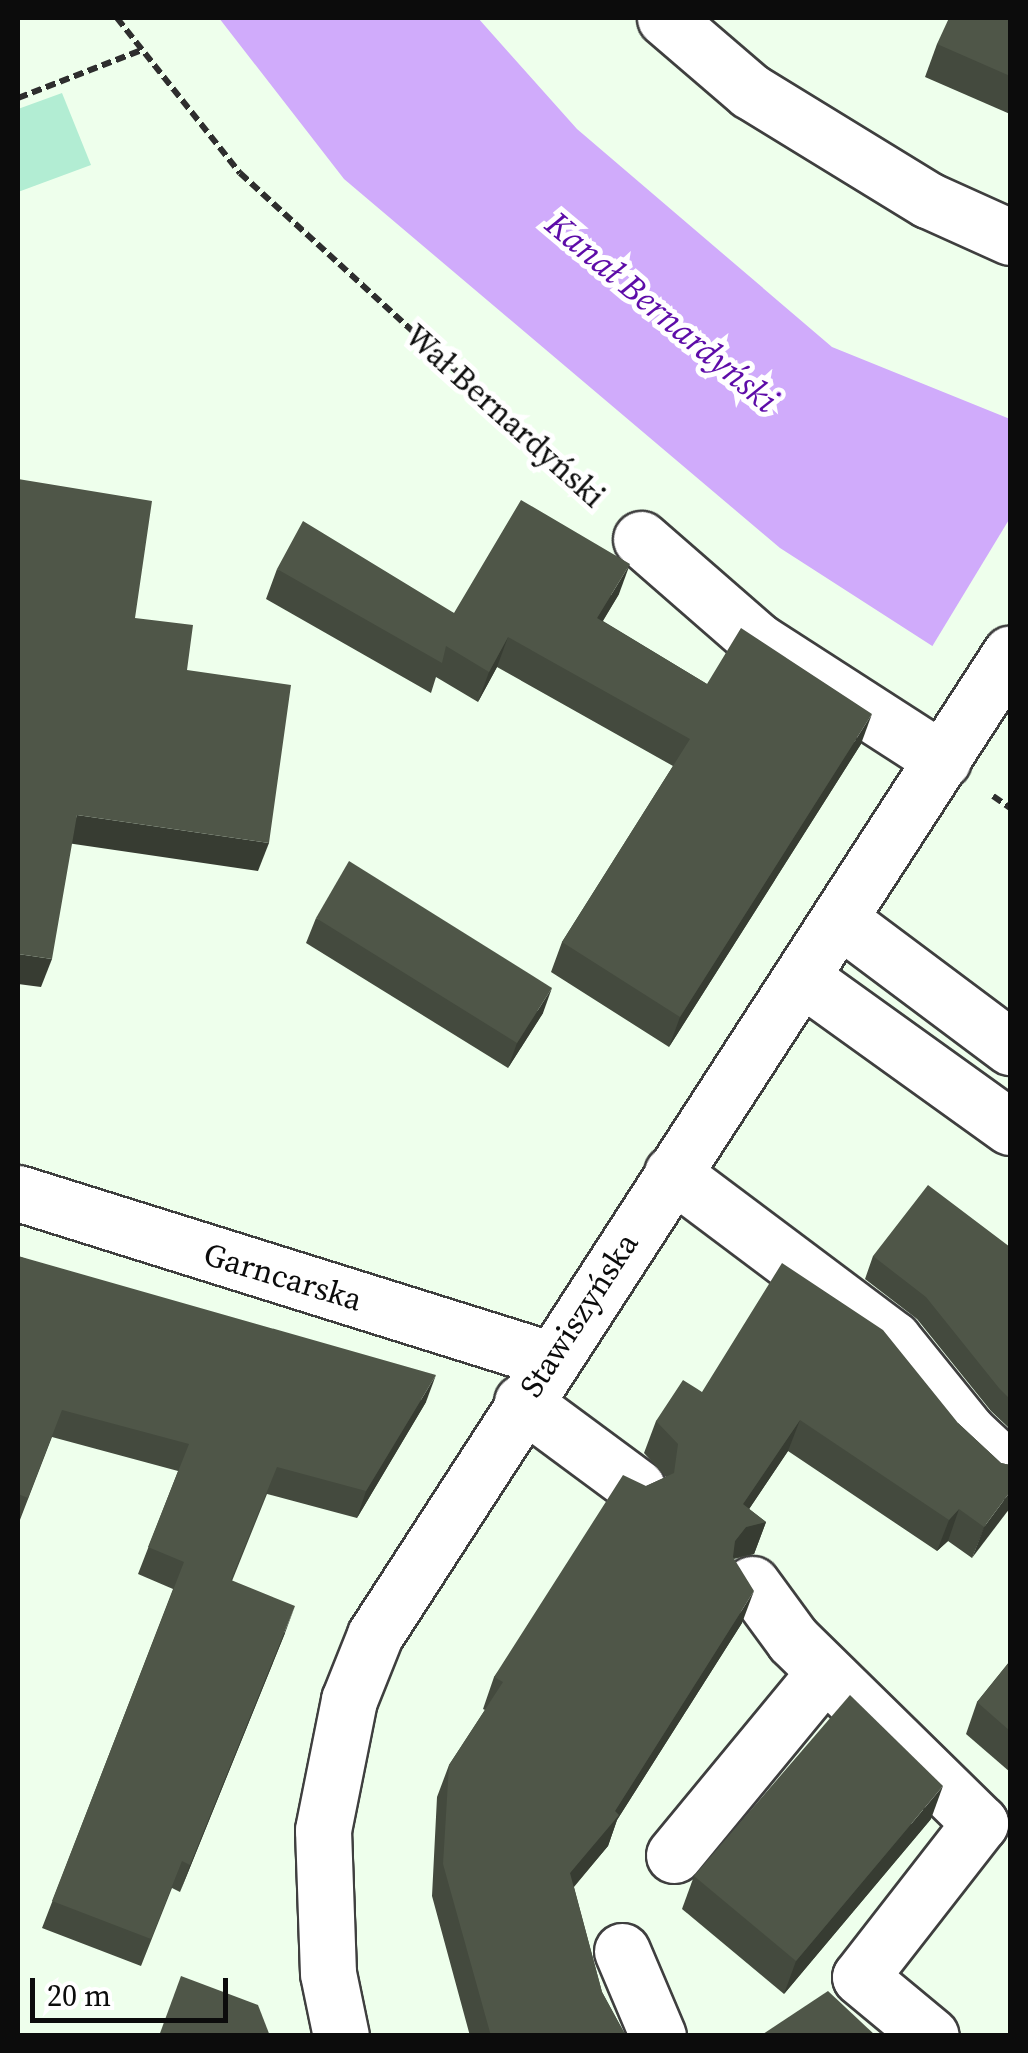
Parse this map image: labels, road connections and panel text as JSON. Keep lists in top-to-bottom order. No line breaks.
{"streets":{"street":["Garncarska","Stawiszyńska"],"path":["Wał Bernardyński"]},"crossings":[["Garncarska","Stawiszyńska"]],"water":["Kanał Bernardyński"],"scale_bar":"20 m"}
